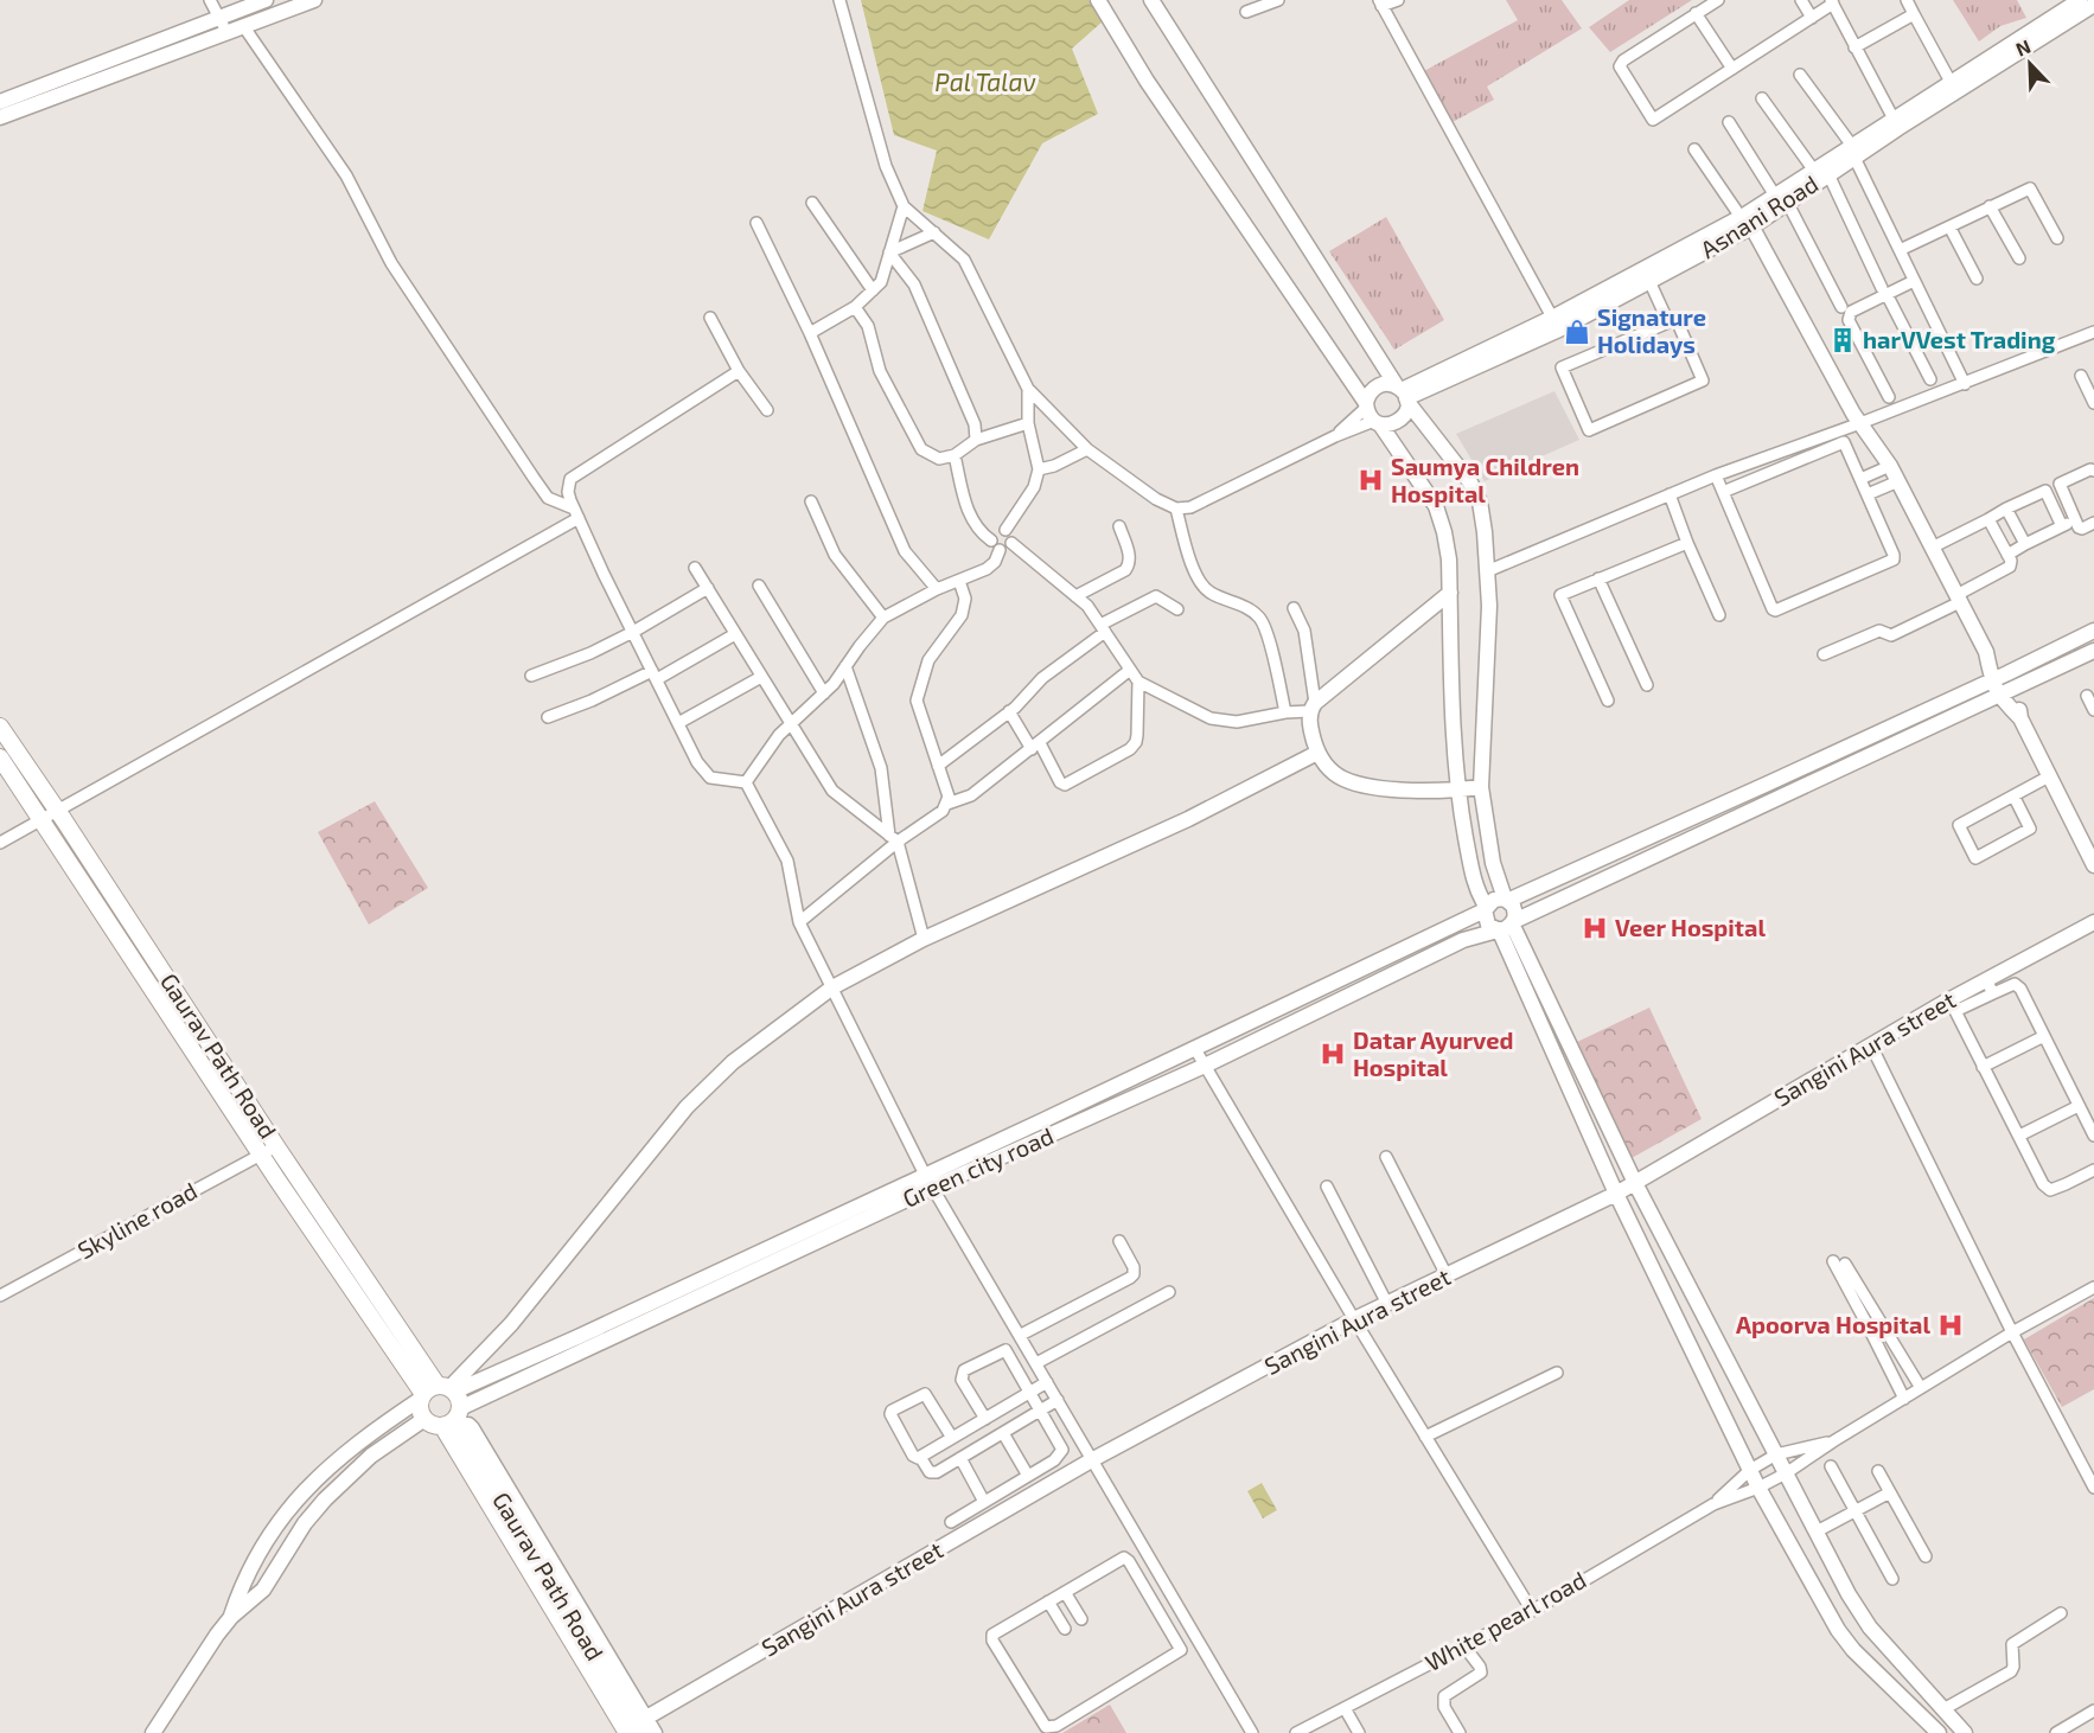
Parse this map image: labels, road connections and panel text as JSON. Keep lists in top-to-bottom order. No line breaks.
{"streets":{"main road":["Gaurav Path Road"],"street":["Asnani Road","Sangini Aura street","Green city road","Skyline road","White pearl road"]},"crossings":[["Sangini Aura street","Gaurav Path Road"],["Gaurav Path Road","Green city road"],["Gaurav Path Road","Skyline road"]],"water":["Pal Talav"],"places":{"shop":["Signature Holidays"],"building":["harVVest Trading"],"hospital":["Saumya Children Hospital","Veer Hospital","Datar Ayurved Hospital","Apoorva Hospital"]},"north":"top left"}
